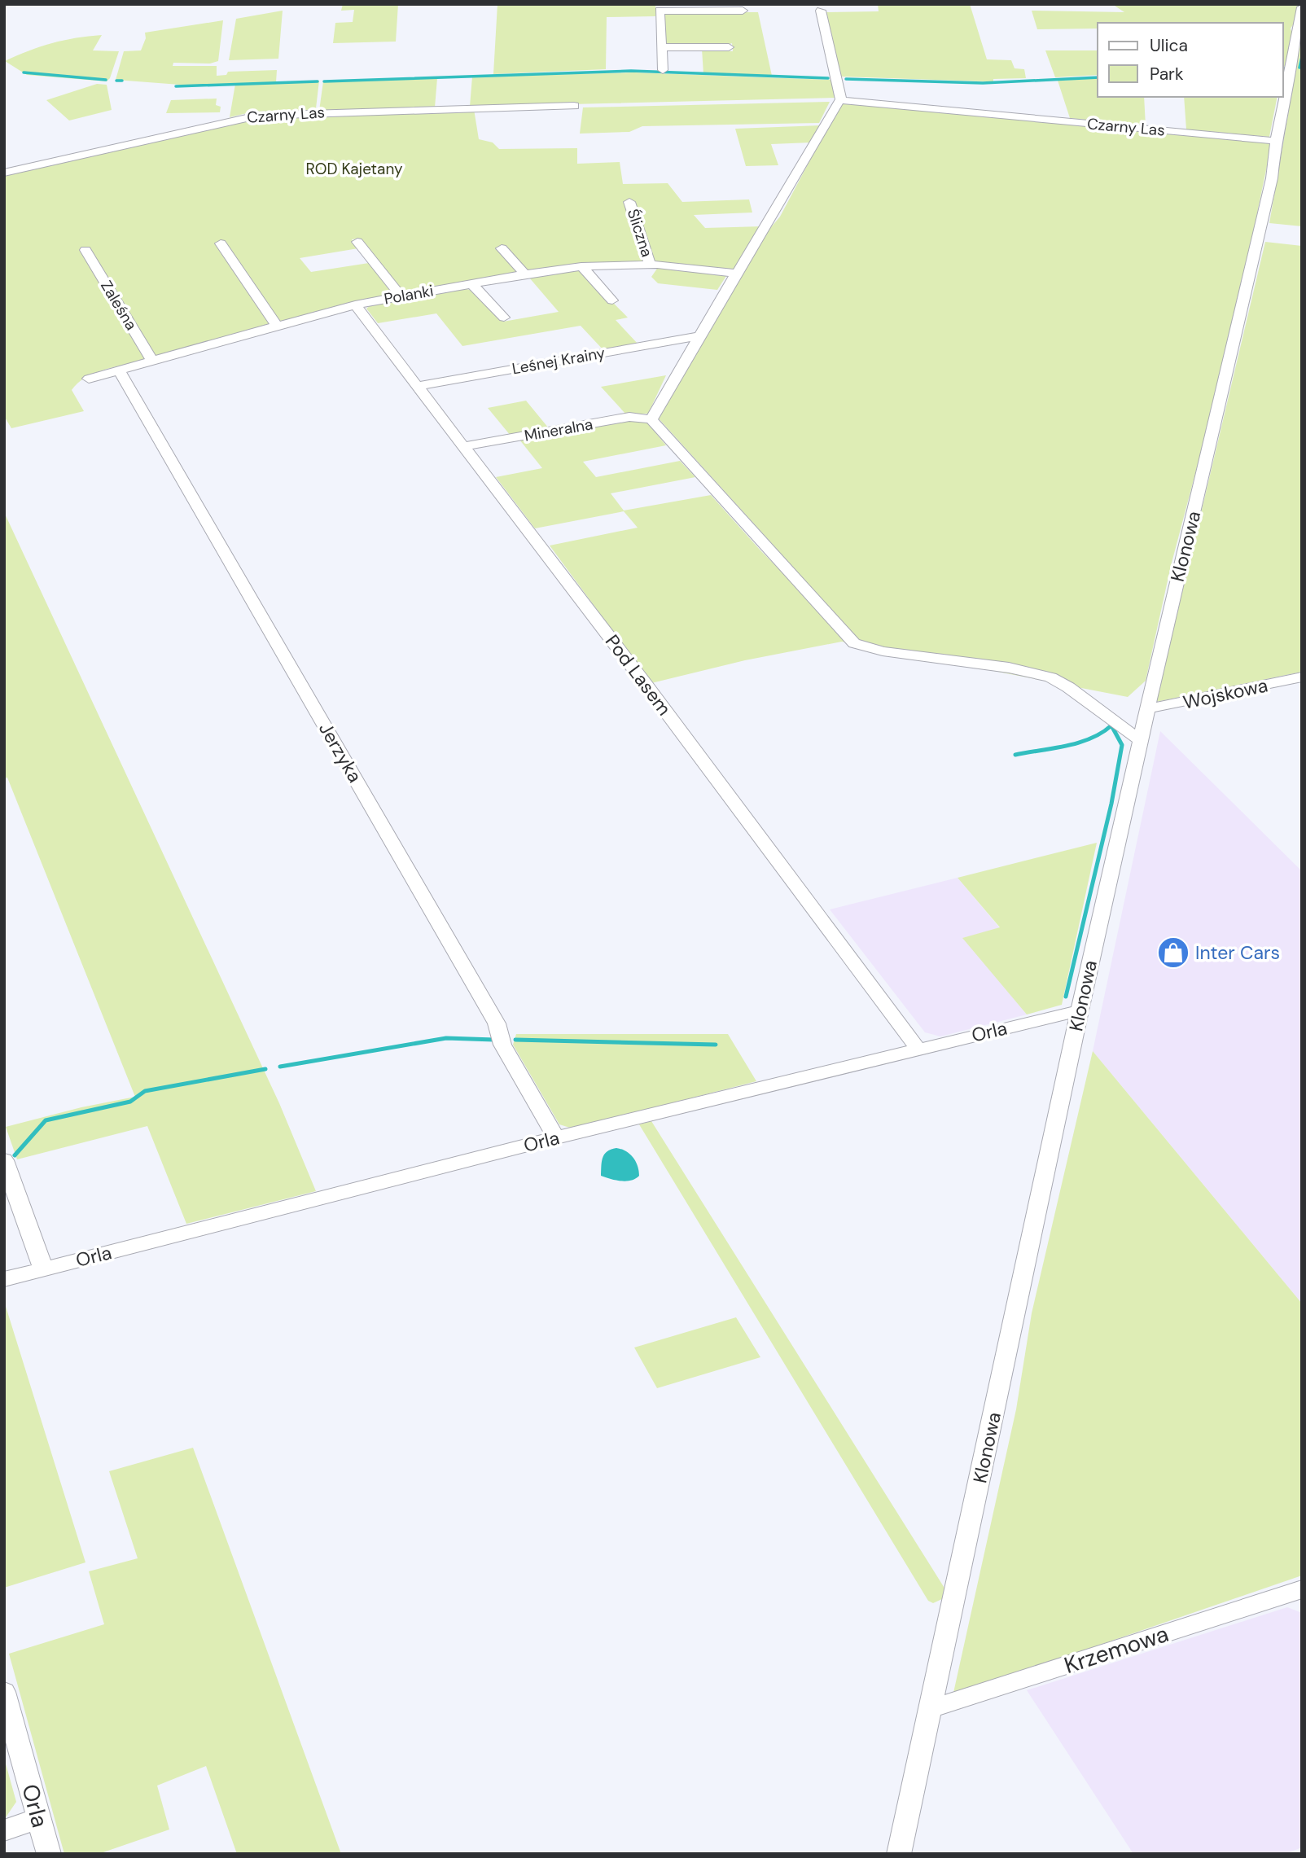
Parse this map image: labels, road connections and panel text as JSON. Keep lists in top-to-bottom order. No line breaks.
{"streets":{"street":["Czarny Las","Śliczna","Polanki","Zaleśna","Leśnej Krainy","Mineralna","Klonowa","Pod Lasem","Wojskowa","Jerzyka","Orla","Krzemowa"]},"crossings":[["Czarny Las","Klonowa"],["Śliczna","Polanki"],["Polanki","Zaleśna"],["Polanki","Pod Lasem"],["Polanki","Jerzyka"],["Leśnej Krainy","Pod Lasem"],["Mineralna","Pod Lasem"],["Klonowa","Wojskowa"],["Klonowa","Orla"],["Klonowa","Krzemowa"],["Pod Lasem","Orla"],["Jerzyka","Orla"]],"parks":["ROD Kajetany"],"places":{"shop":["Inter Cars"]},"legend":["Ulica","Park"]}
